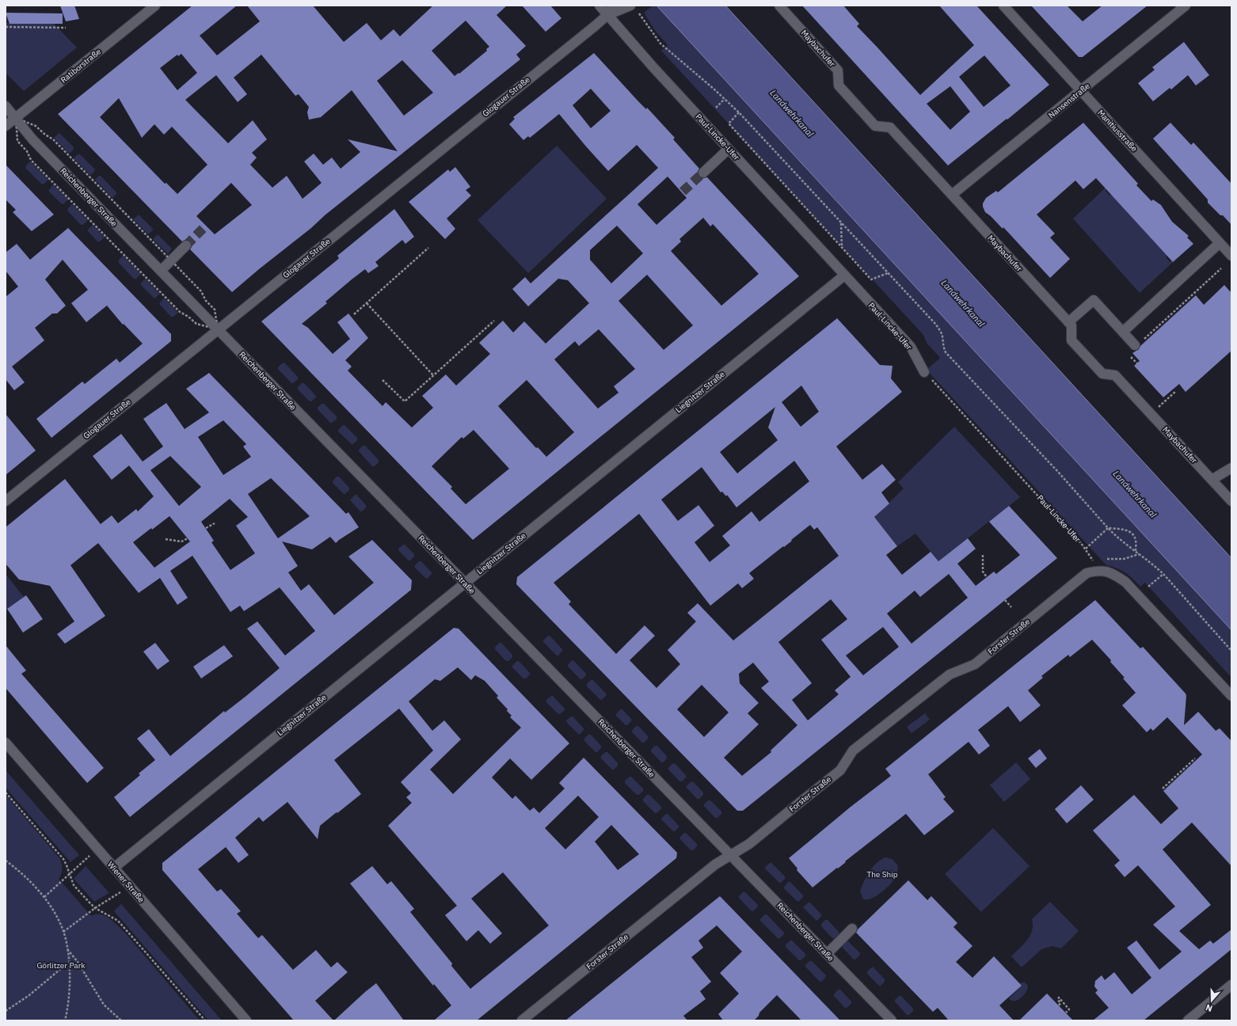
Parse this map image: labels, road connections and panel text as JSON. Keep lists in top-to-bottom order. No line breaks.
{"streets":{"street":["Maybachufer","Ratiborstraße","Glogauer Straße","Nansenstraße","Manitiusstraße","Paul-Lincke-Ufer","Reichenberger Straße","Liegnitzer Straße","Forster Straße","Wiener Straße"]},"crossings":[["Maybachufer","Nansenstraße"],["Ratiborstraße","Reichenberger Straße"],["Glogauer Straße","Paul-Lincke-Ufer"],["Glogauer Straße","Reichenberger Straße"],["Nansenstraße","Manitiusstraße"],["Paul-Lincke-Ufer","Liegnitzer Straße"],["Paul-Lincke-Ufer","Forster Straße"],["Reichenberger Straße","Liegnitzer Straße"],["Reichenberger Straße","Forster Straße"],["Liegnitzer Straße","Wiener Straße"]],"water":["Landwehrkanal"],"parks":["The Ship","Görlitzer Park"],"north":"bottom"}
